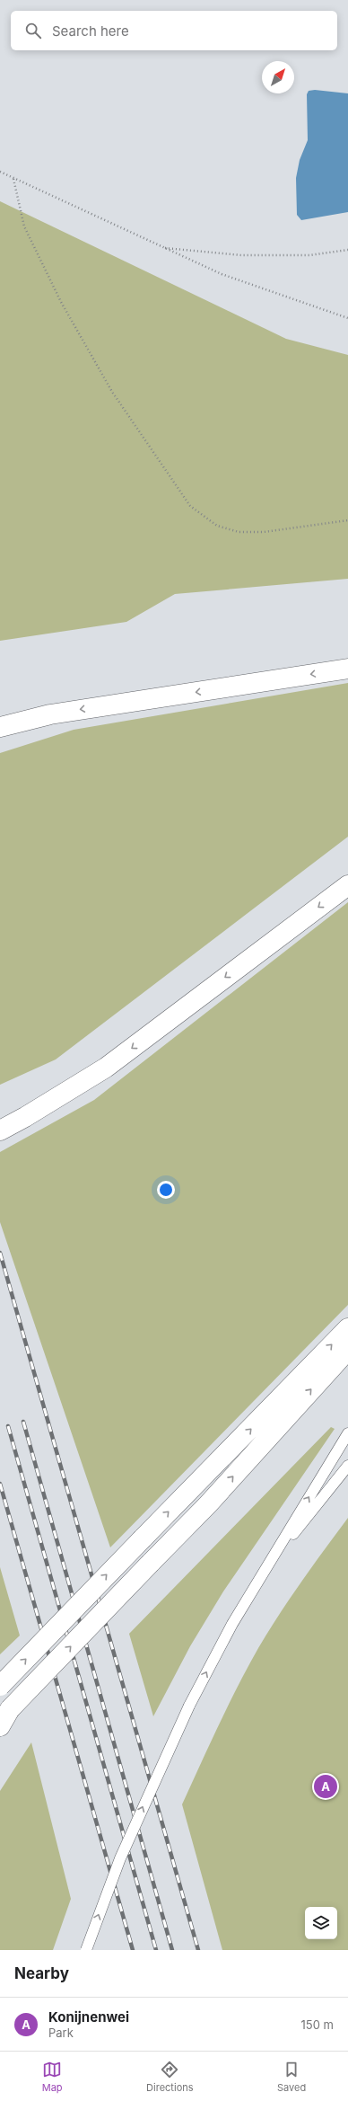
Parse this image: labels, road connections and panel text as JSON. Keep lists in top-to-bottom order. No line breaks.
{"north":"top right","page":{"search":"Search here","pins":"A","heading":"Nearby","list":[{"mark":"A","name":"Konijnenwei","note":"Park","value":"150 m"}],"nav":["Map","Directions","Saved"]}}
